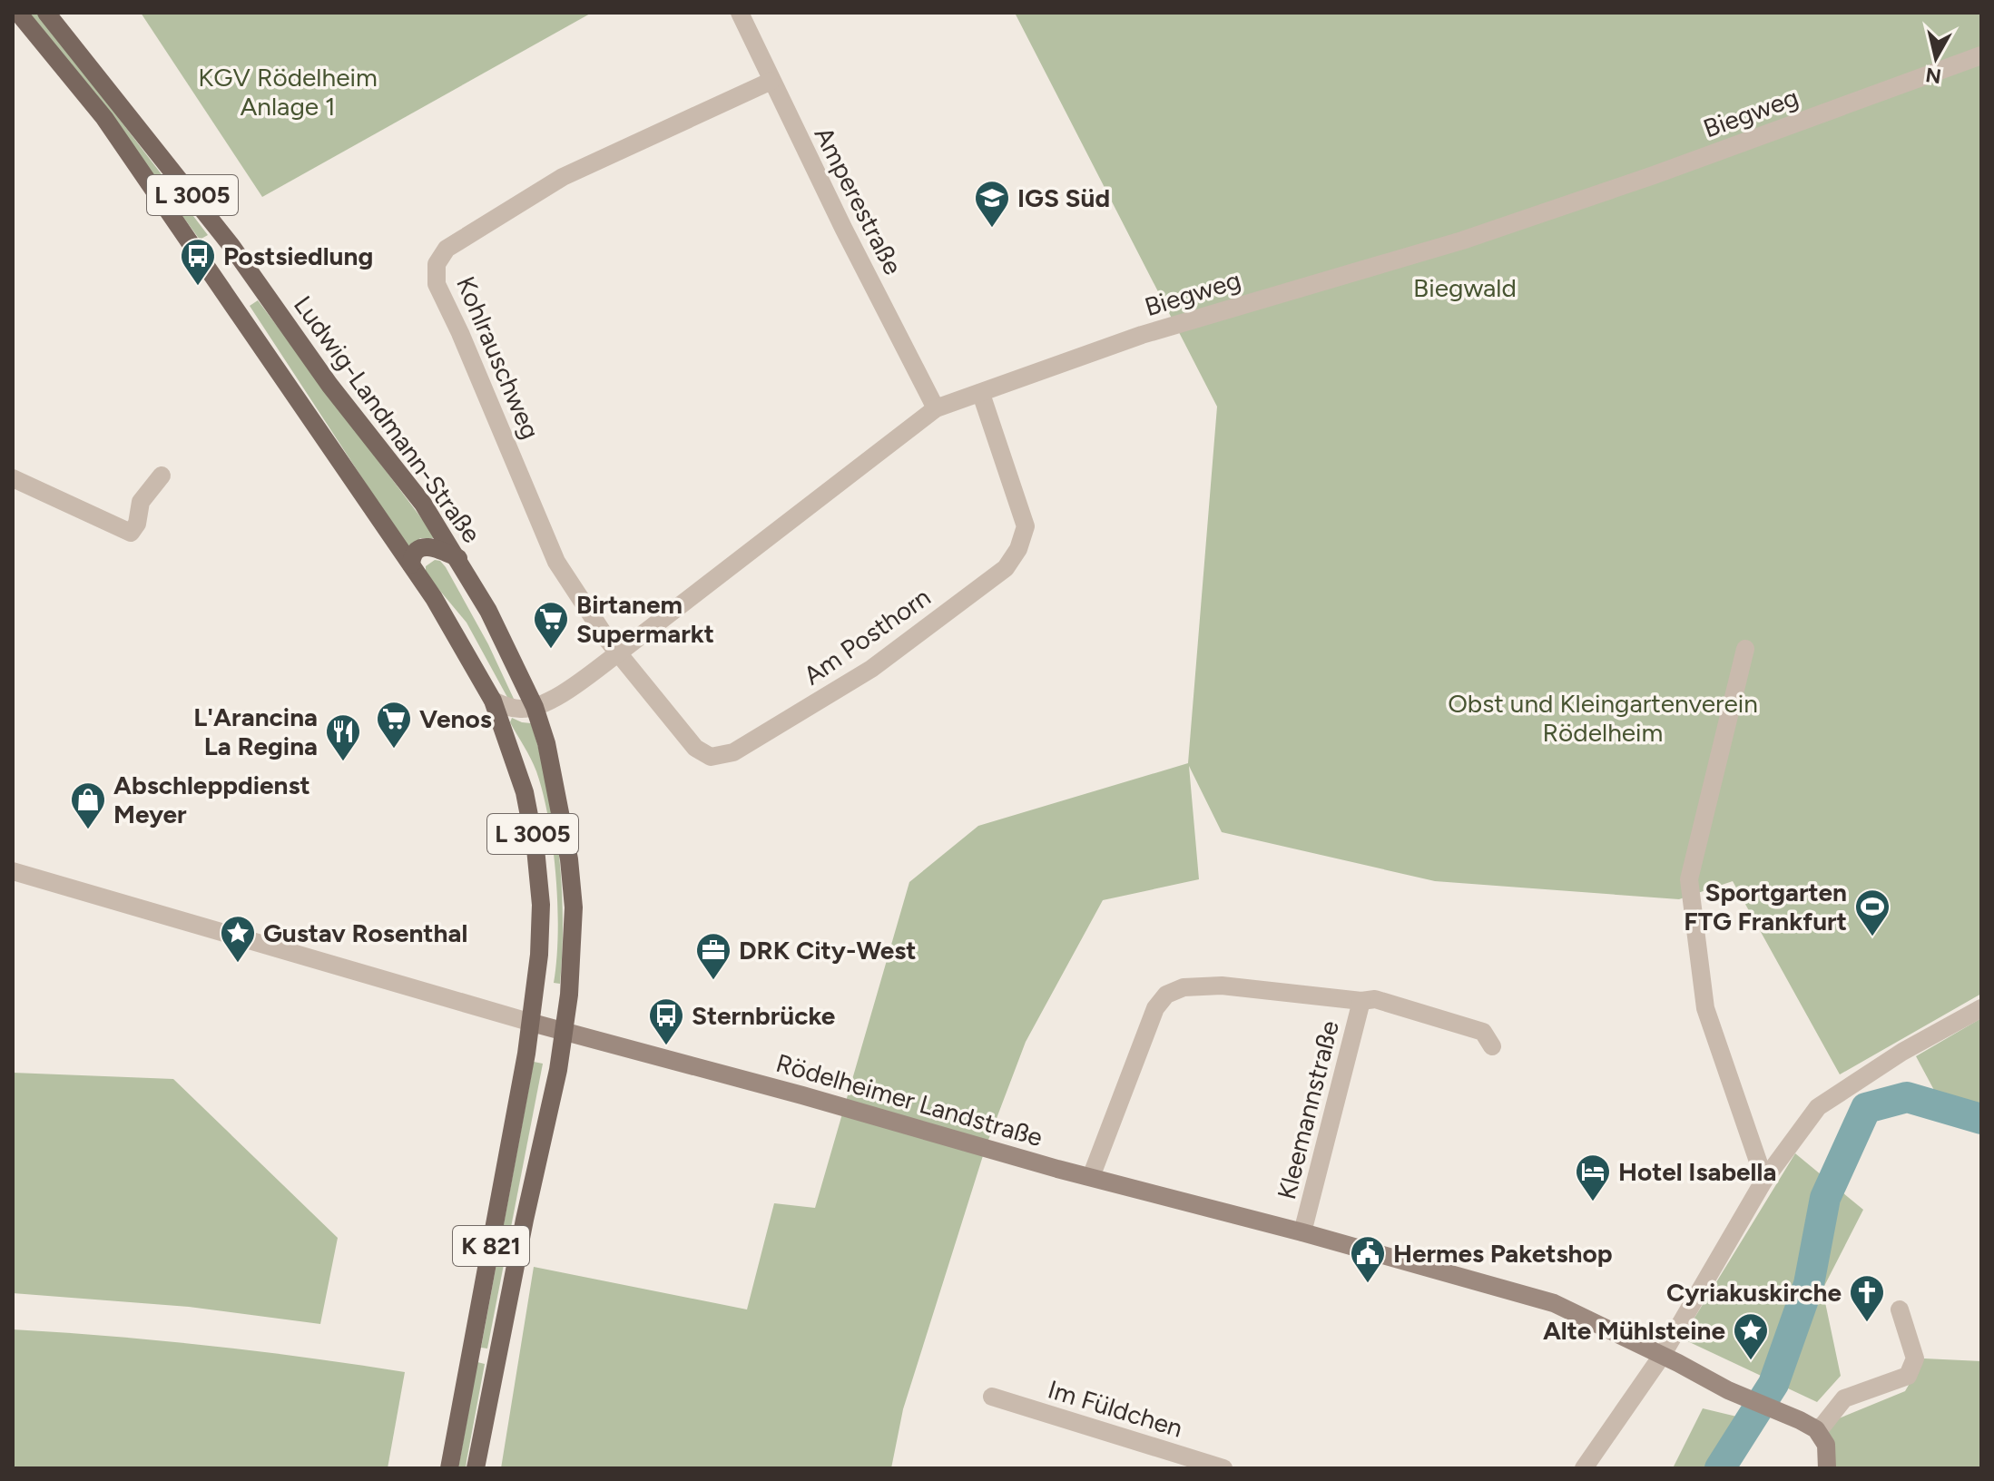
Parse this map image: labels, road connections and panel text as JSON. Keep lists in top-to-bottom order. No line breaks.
{"streets":{"main road":["L 3005","Ludwig-Landmann-Straße","Rödelheimer Landstraße","K 821"],"street":["Biegweg","Amperestraße","Kohlrauschweg","Am Posthorn","Kleemannstraße","Im Füldchen"]},"crossings":[["Biegweg","Amperestraße"],["Biegweg","Kohlrauschweg"],["Biegweg","Ludwig-Landmann-Straße"],["Biegweg","Am Posthorn"],["L 3005","Rödelheimer Landstraße"],["L 3005","K 821"],["Amperestraße","Kohlrauschweg"],["Kohlrauschweg","Am Posthorn"],["Ludwig-Landmann-Straße","Rödelheimer Landstraße"],["Rödelheimer Landstraße","Kleemannstraße"],["Rödelheimer Landstraße","K 821"]],"parks":["KGV Rödelheim Anlage 1","Biegwald","Obst und Kleingartenverein Rödelheim"],"places":{"school or university":["IGS Süd"],"bus stop":["Postsiedlung","Sternbrücke"],"supermarket":["Birtanem Supermarkt","Venos"],"restaurant":["L'Arancina La Regina"],"shop":["Abschleppdienst Meyer"],"sports":["Sportgarten FTG Frankfurt"],"place":["Gustav Rosenthal","Alte Mühlsteine"],"office":["DRK City-West"],"hotel":["Hotel Isabella"],"public building":["Hermes Paketshop"],"church":["Cyriakuskirche"]},"north":"bottom"}
